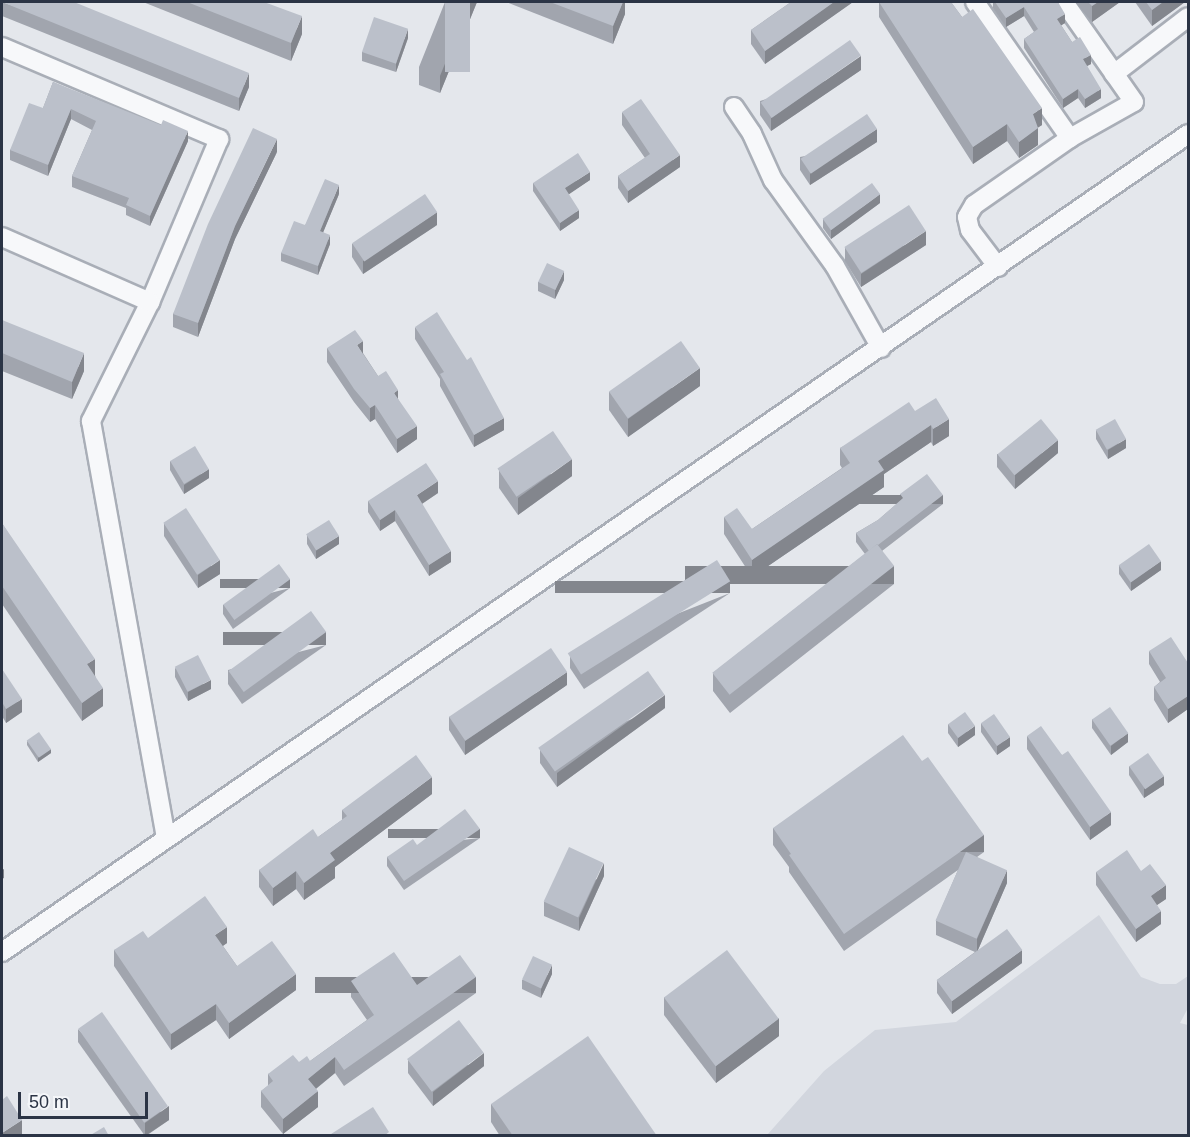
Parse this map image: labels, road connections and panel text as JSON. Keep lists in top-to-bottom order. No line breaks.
{"scale_bar":"50 m"}
